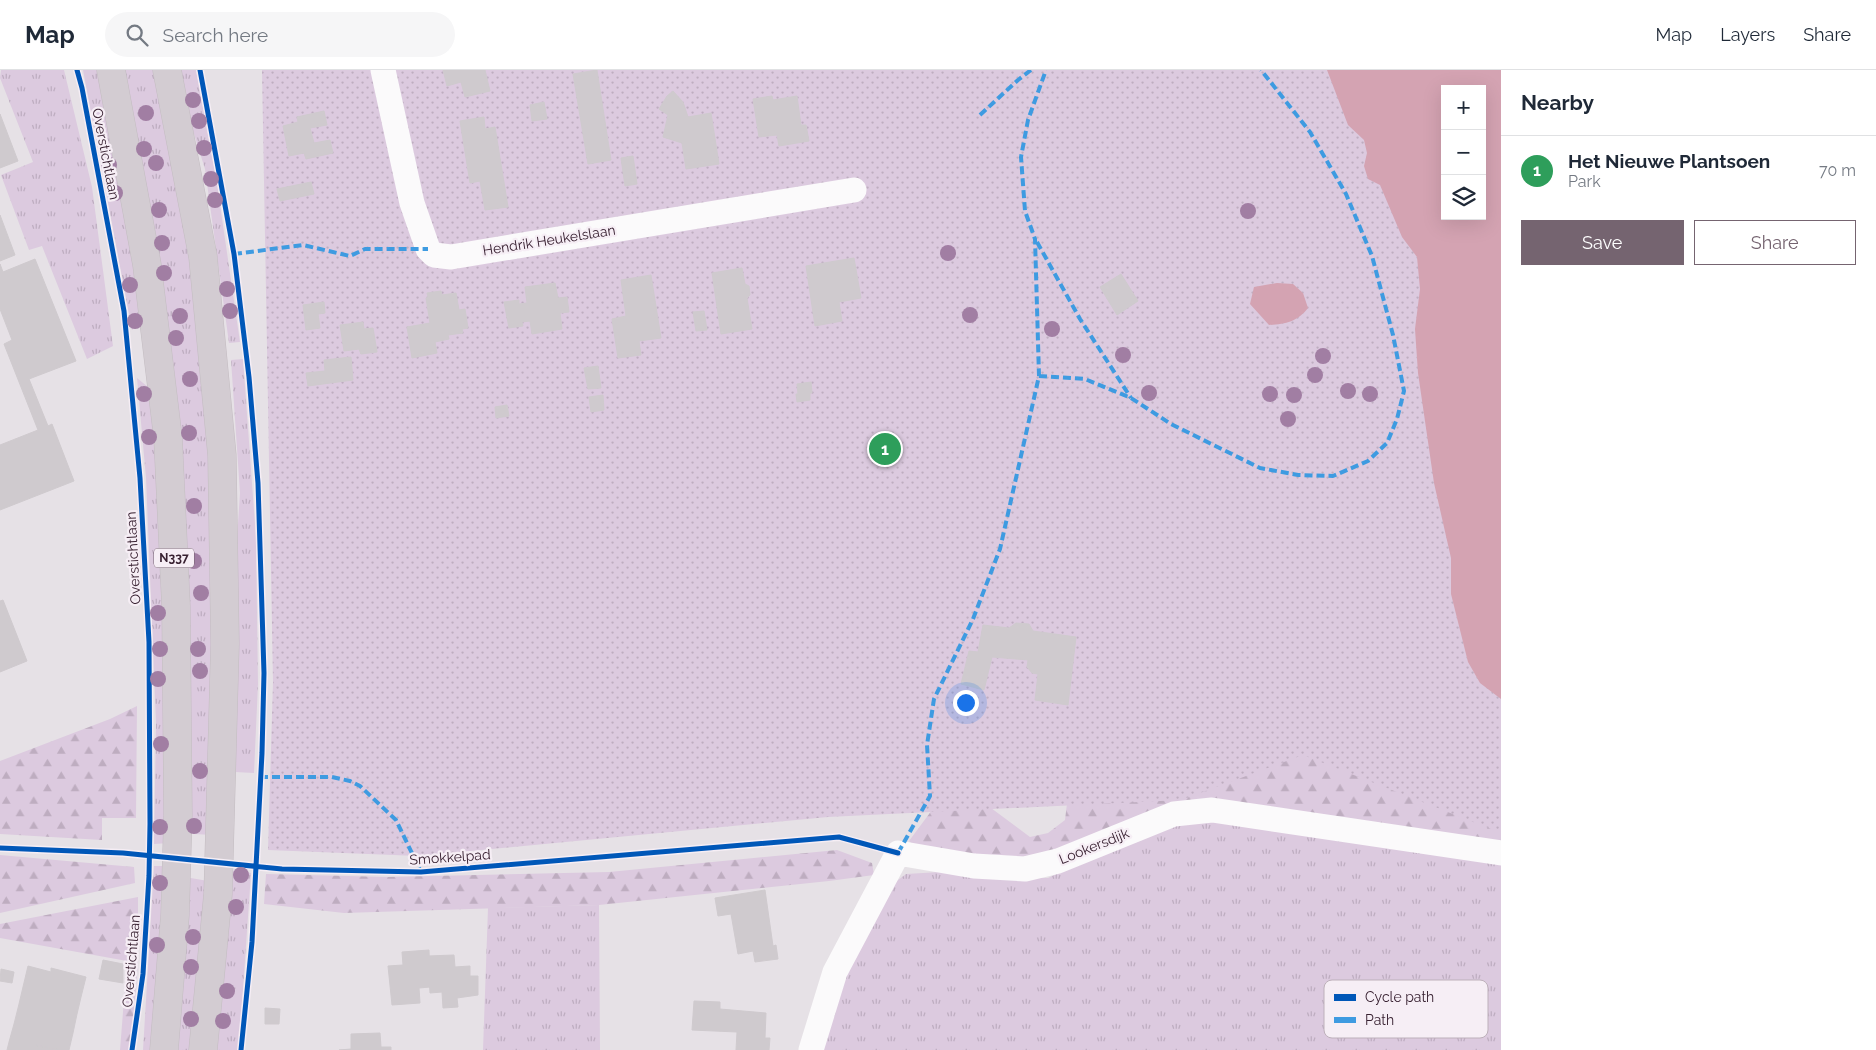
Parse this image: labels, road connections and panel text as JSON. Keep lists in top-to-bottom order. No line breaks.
{"streets":{"main road":["Overstichtlaan","N337"],"street":["Hendrik Heukelslaan","Lookersdijk"],"cycle path":["Smokkelpad"]},"legend":["Cycle path","Path"],"page":{"header":"Map","search":"Search here","nav":["Map","Layers","Share"],"heading":"Nearby","map_buttons":["+","−"],"list":[{"mark":"1","name":"Het Nieuwe Plantsoen","note":"Park","value":"70 m"}],"buttons":["Save","Share"],"pins":"1"}}
